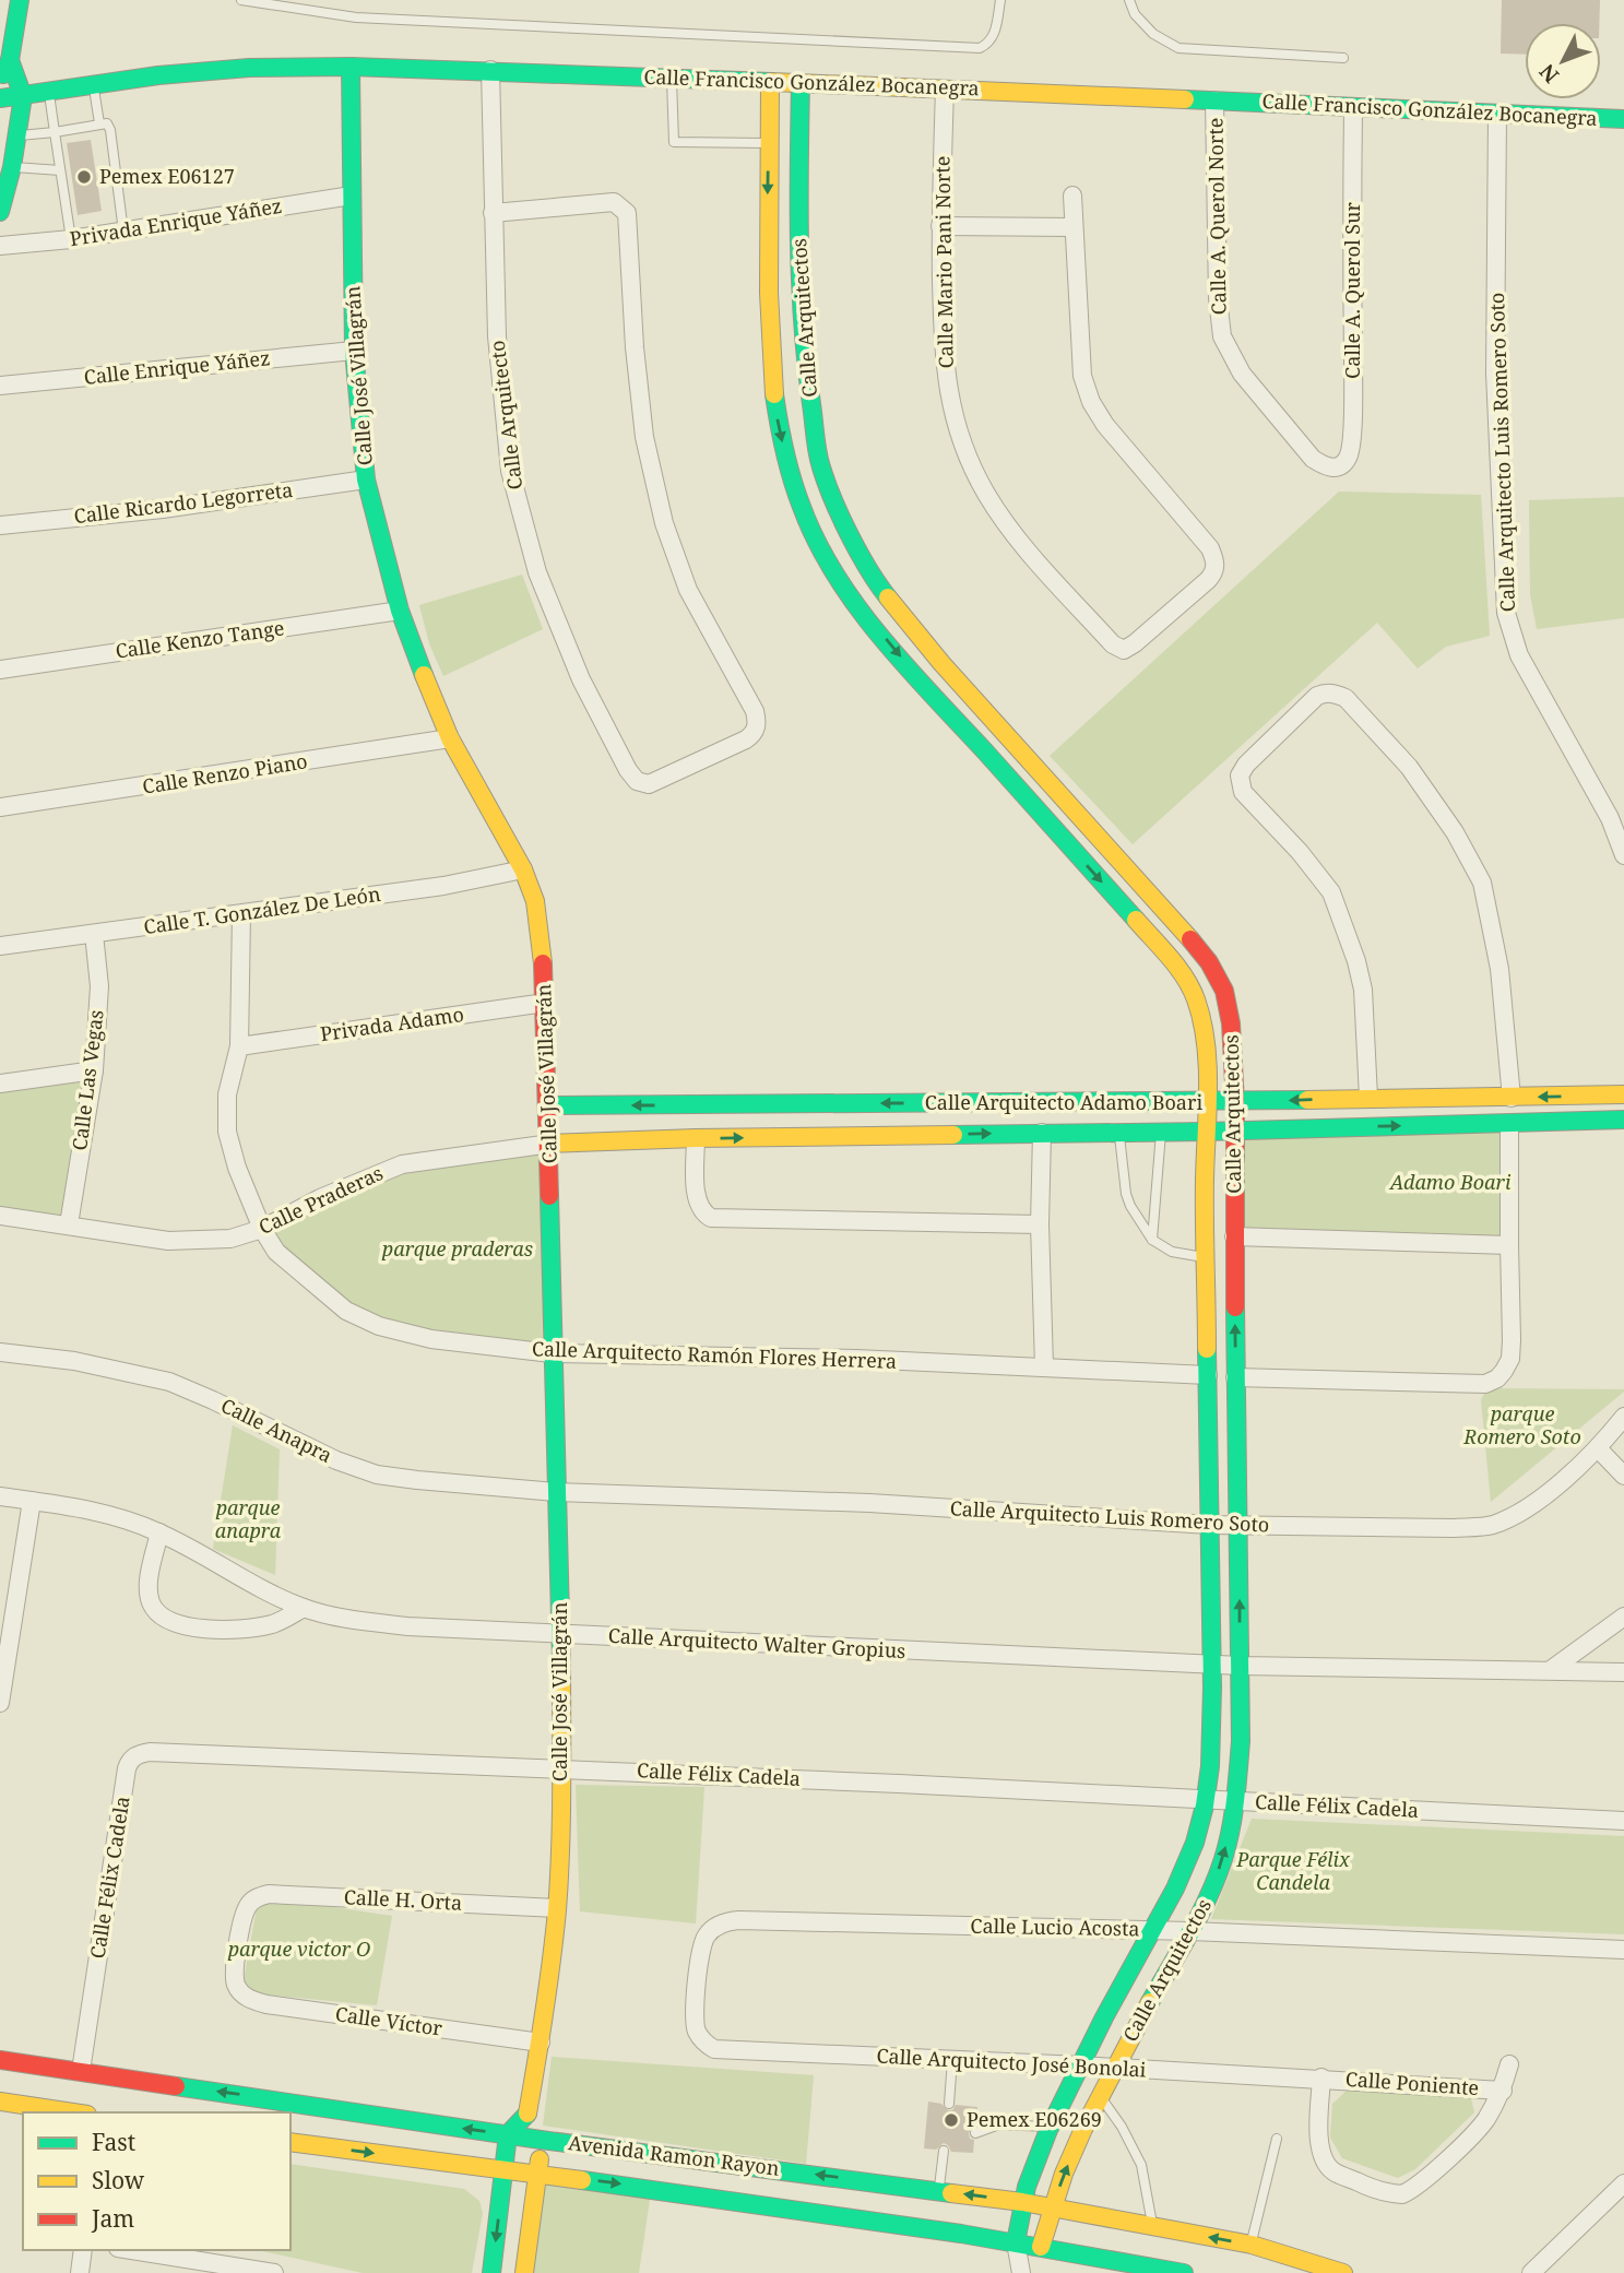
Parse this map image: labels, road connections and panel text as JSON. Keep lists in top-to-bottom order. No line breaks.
{"streets":{"street":["Calle Francisco González Bocanegra","Calle A. Querol Norte","Privada Enrique Yáñez","Calle Mario Pani Norte","Calle A. Querol Sur","Calle Arquitectos","Calle Enrique Yáñez","Calle José Villagrán","Calle Arquitecto","Calle Arquitecto Luis Romero Soto","Calle Ricardo Legorreta","Calle Kenzo Tange","Calle Renzo Piano","Calle T. González De León","Privada Adamo","Calle Las Vegas","Calle Arquitecto Adamo Boari","Calle Praderas","Calle Arquitecto Ramón Flores Herrera","Calle Anapra","Calle Arquitecto Walter Gropius","Calle Félix Cadela","Calle H. Orta","Calle Lucio Acosta","Calle Víctor","Calle Arquitecto José Bonolai","Calle Poniente","Avenida Ramon Rayon"]},"crossings":[["Calle Francisco González Bocanegra","Calle A. Querol Norte"],["Calle Francisco González Bocanegra","Calle Mario Pani Norte"],["Calle Francisco González Bocanegra","Calle A. Querol Sur"],["Calle Francisco González Bocanegra","Calle Arquitectos"],["Calle Francisco González Bocanegra","Calle José Villagrán"],["Calle Francisco González Bocanegra","Calle Arquitecto"],["Calle Francisco González Bocanegra","Calle Arquitecto Luis Romero Soto"],["Calle A. Querol Norte","Calle A. Querol Sur"],["Privada Enrique Yáñez","Calle José Villagrán"],["Calle Arquitectos","Calle Arquitecto Luis Romero Soto"],["Calle Arquitectos","Calle Arquitecto Adamo Boari"],["Calle Arquitectos","Calle Arquitecto Ramón Flores Herrera"],["Calle Arquitectos","Calle Arquitecto Walter Gropius"],["Calle Arquitectos","Calle Félix Cadela"],["Calle Arquitectos","Calle Lucio Acosta"],["Calle Arquitectos","Calle Arquitecto José Bonolai"],["Calle Arquitectos","Avenida Ramon Rayon"],["Calle Enrique Yáñez","Calle José Villagrán"],["Calle José Villagrán","Calle Arquitecto Luis Romero Soto"],["Calle José Villagrán","Calle Ricardo Legorreta"],["Calle José Villagrán","Calle Kenzo Tange"],["Calle José Villagrán","Calle Renzo Piano"],["Calle José Villagrán","Calle T. González De León"],["Calle José Villagrán","Privada Adamo"],["Calle José Villagrán","Calle Arquitecto Adamo Boari"],["Calle José Villagrán","Calle Praderas"],["Calle José Villagrán","Calle Arquitecto Ramón Flores Herrera"],["Calle José Villagrán","Calle Anapra"],["Calle José Villagrán","Calle Arquitecto Walter Gropius"],["Calle José Villagrán","Calle Félix Cadela"],["Calle José Villagrán","Calle H. Orta"],["Calle José Villagrán","Calle Víctor"],["Calle Arquitecto Luis Romero Soto","Calle Anapra"],["Calle T. González De León","Calle Las Vegas"],["Calle T. González De León","Calle Arquitecto Ramón Flores Herrera"],["Privada Adamo","Calle Arquitecto Ramón Flores Herrera"],["Calle Las Vegas","Calle Praderas"],["Calle Arquitecto Adamo Boari","Calle Praderas"],["Calle Praderas","Calle Arquitecto Ramón Flores Herrera"],["Calle Félix Cadela","Avenida Ramon Rayon"],["Calle H. Orta","Calle Víctor"],["Calle Lucio Acosta","Calle Arquitecto José Bonolai"],["Calle Arquitecto José Bonolai","Calle Poniente"]],"parks":["Adamo Boari","parque praderas","parque Romero Soto","parque anapra","Parque Félix Candela","parque victor O"],"places":["Pemex E06127","Pemex E06269"],"legend":["Fast","Slow","Jam"],"north":"bottom left"}
